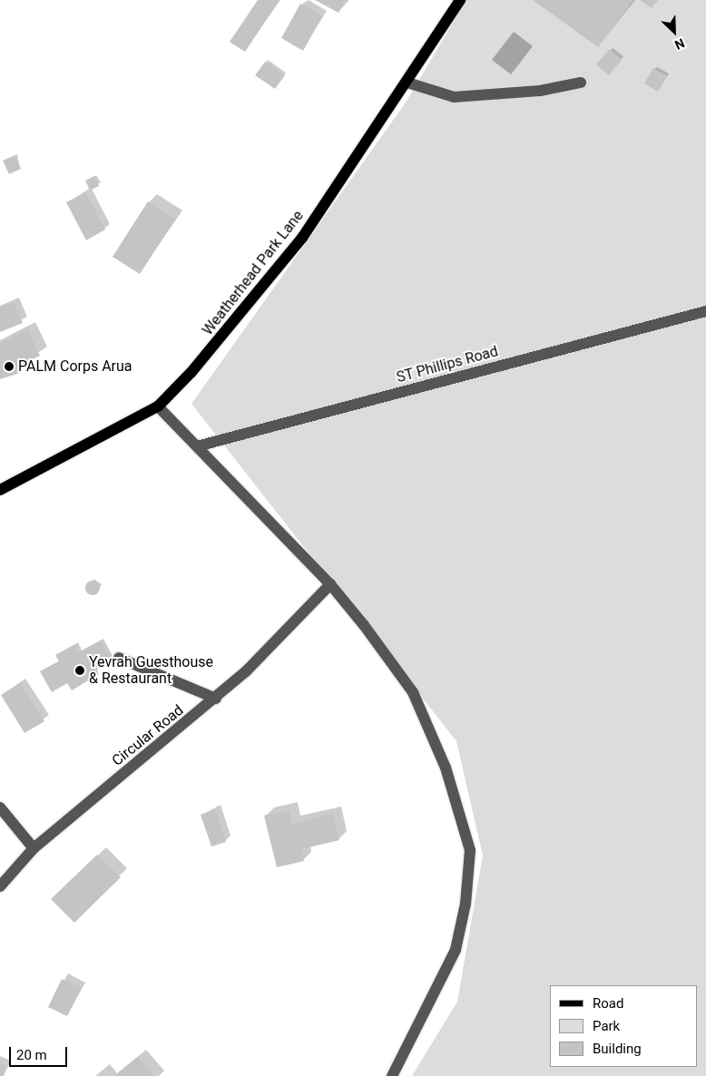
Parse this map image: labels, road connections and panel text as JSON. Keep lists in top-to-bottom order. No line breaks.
{"streets":{"main road":["Weatherhead Park Lane"],"street":["ST Phillips Road","Circular Road"]},"places":["PALM Corps Arua","Yevrah Guesthouse & Restaurant"],"legend":["Road","Park","Building"],"scale_bar":"20 m","north":"bottom right"}
